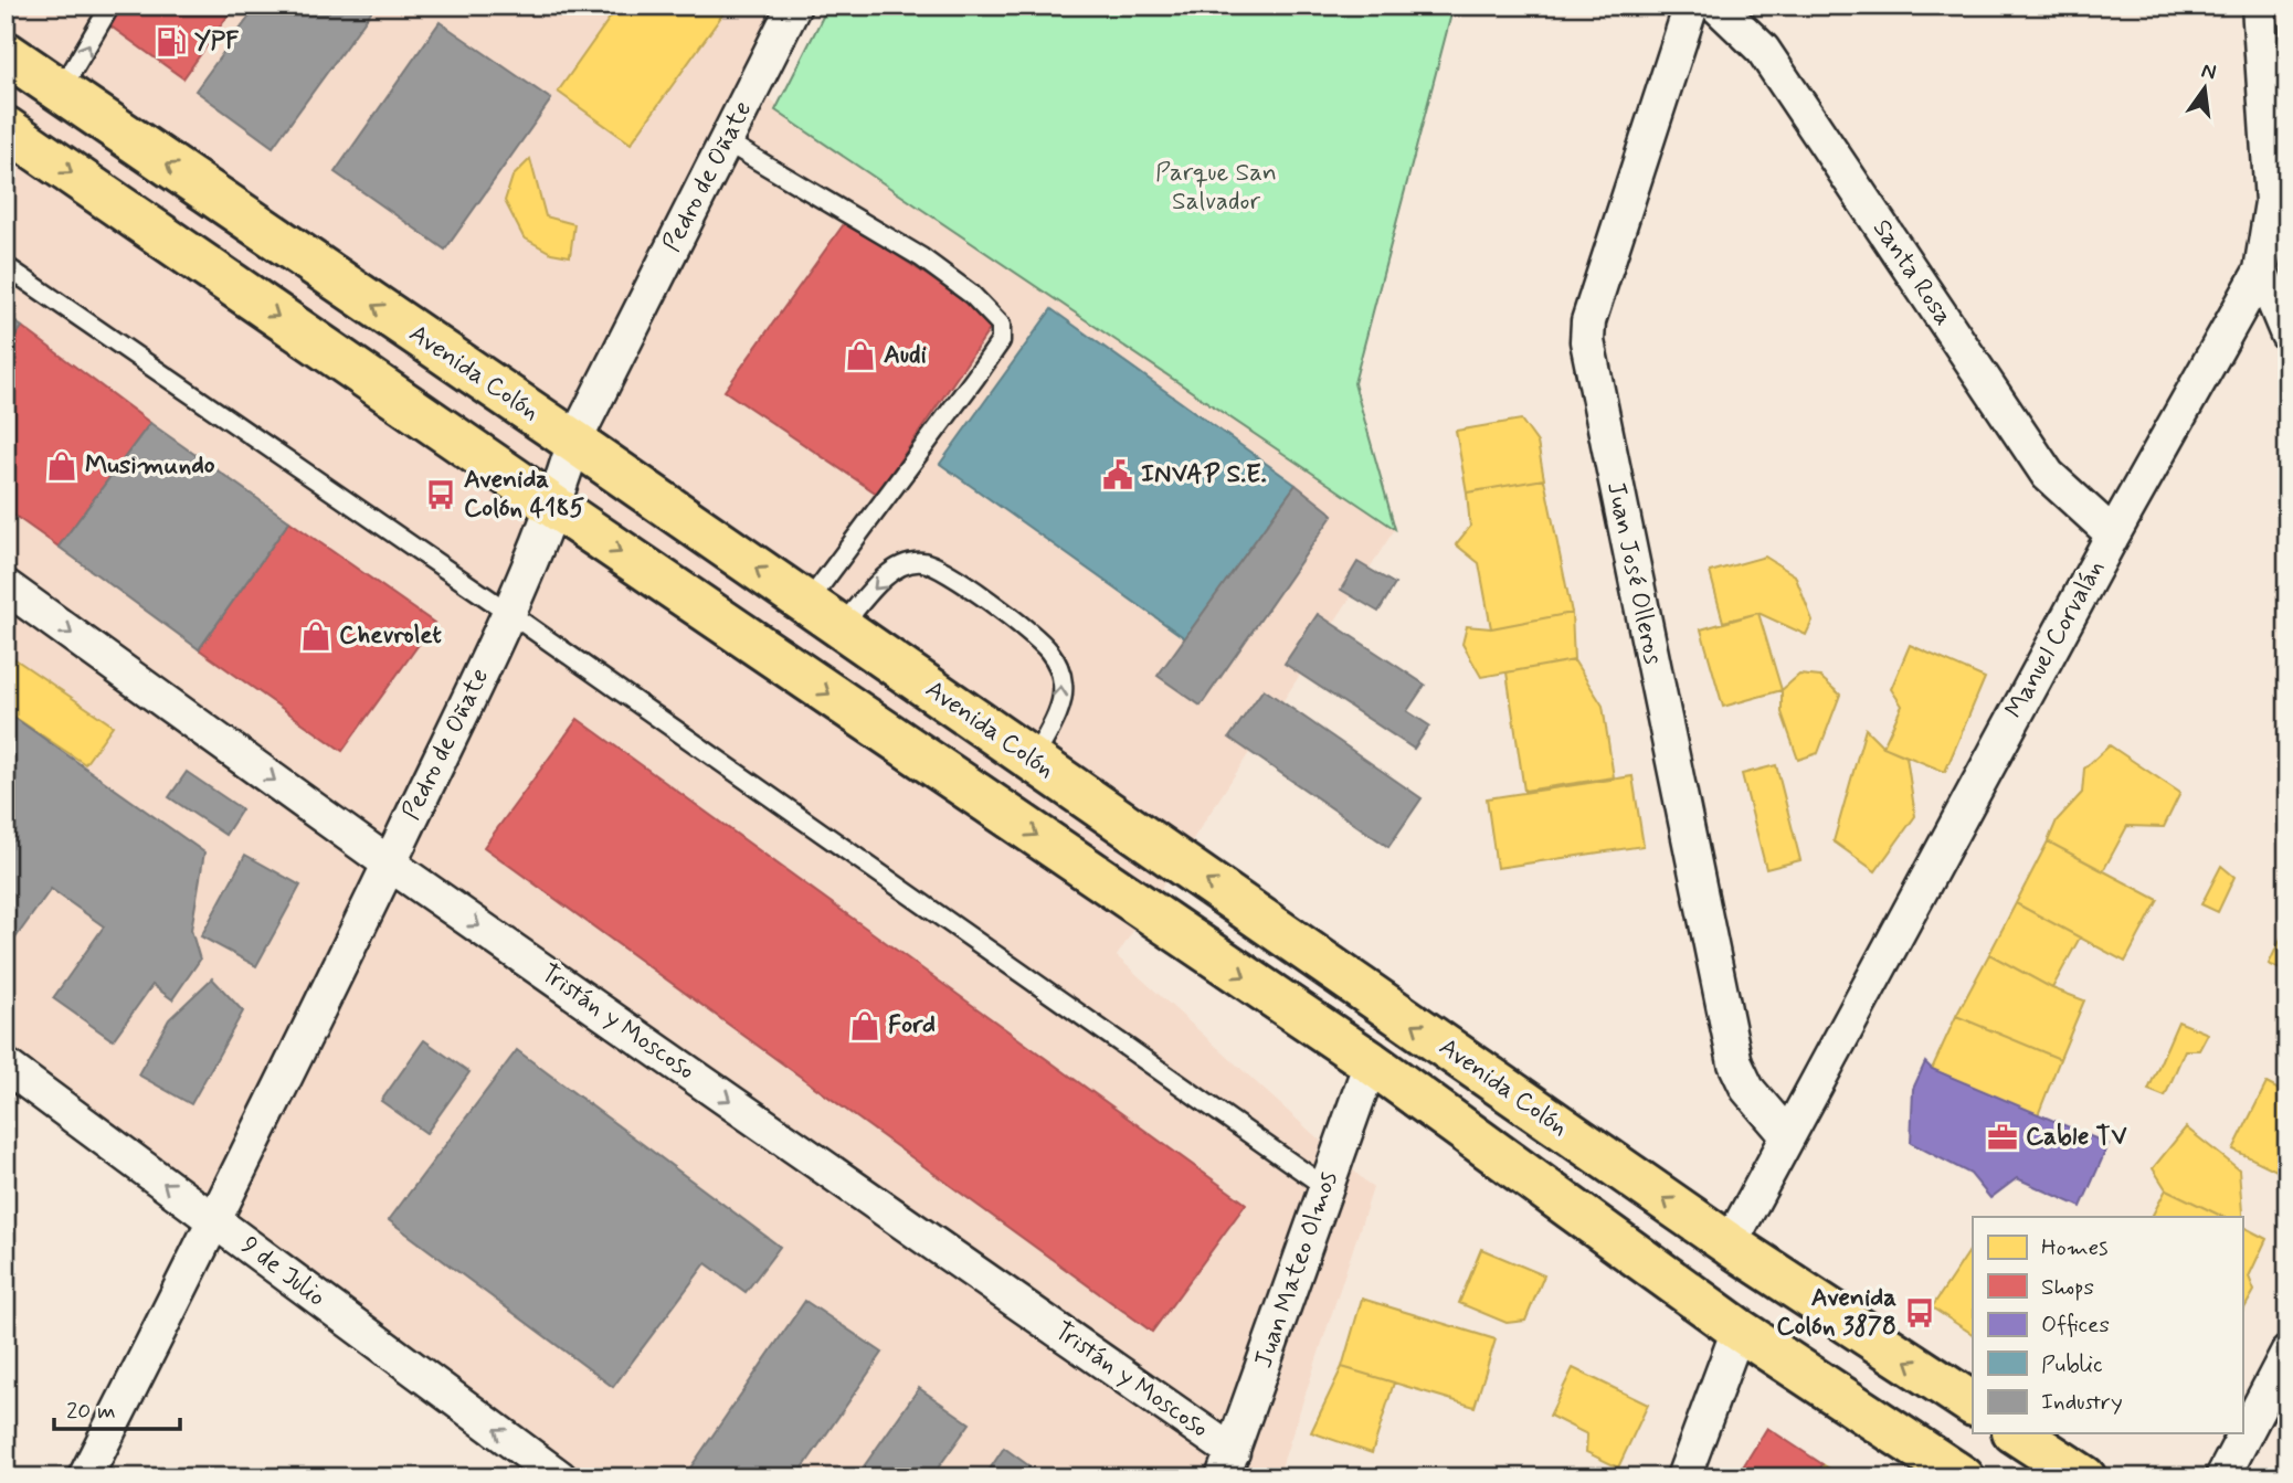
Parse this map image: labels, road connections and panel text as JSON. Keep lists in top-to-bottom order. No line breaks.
{"streets":{"main road":["Avenida Colón"],"street":["Pedro de Oñate","Santa Rosa","Juan José Olleros","Manuel Corvalán","Tristán y Moscoso","Juan Mateo Olmos","9 de Julio"]},"crossings":[["Pedro de Oñate","Avenida Colón"],["Pedro de Oñate","Tristán y Moscoso"],["Pedro de Oñate","9 de Julio"],["Santa Rosa","Manuel Corvalán"],["Avenida Colón","Manuel Corvalán"],["Juan José Olleros","Manuel Corvalán"],["Tristán y Moscoso","Juan Mateo Olmos"]],"one_way":["Tristán y Moscoso","9 de Julio"],"parks":["Parque San Salvador"],"places":{"fuel station":["YPF"],"shop":["Audi","Musimundo","Chevrolet","Ford"],"public building":["INVAP S.E."],"bus stop":["Avenida Colón 4185","Avenida Colón 3878"],"office":["Cable TV"]},"legend":["Homes","Shops","Offices","Public","Industry"],"scale_bar":"20 m","north":"top"}
